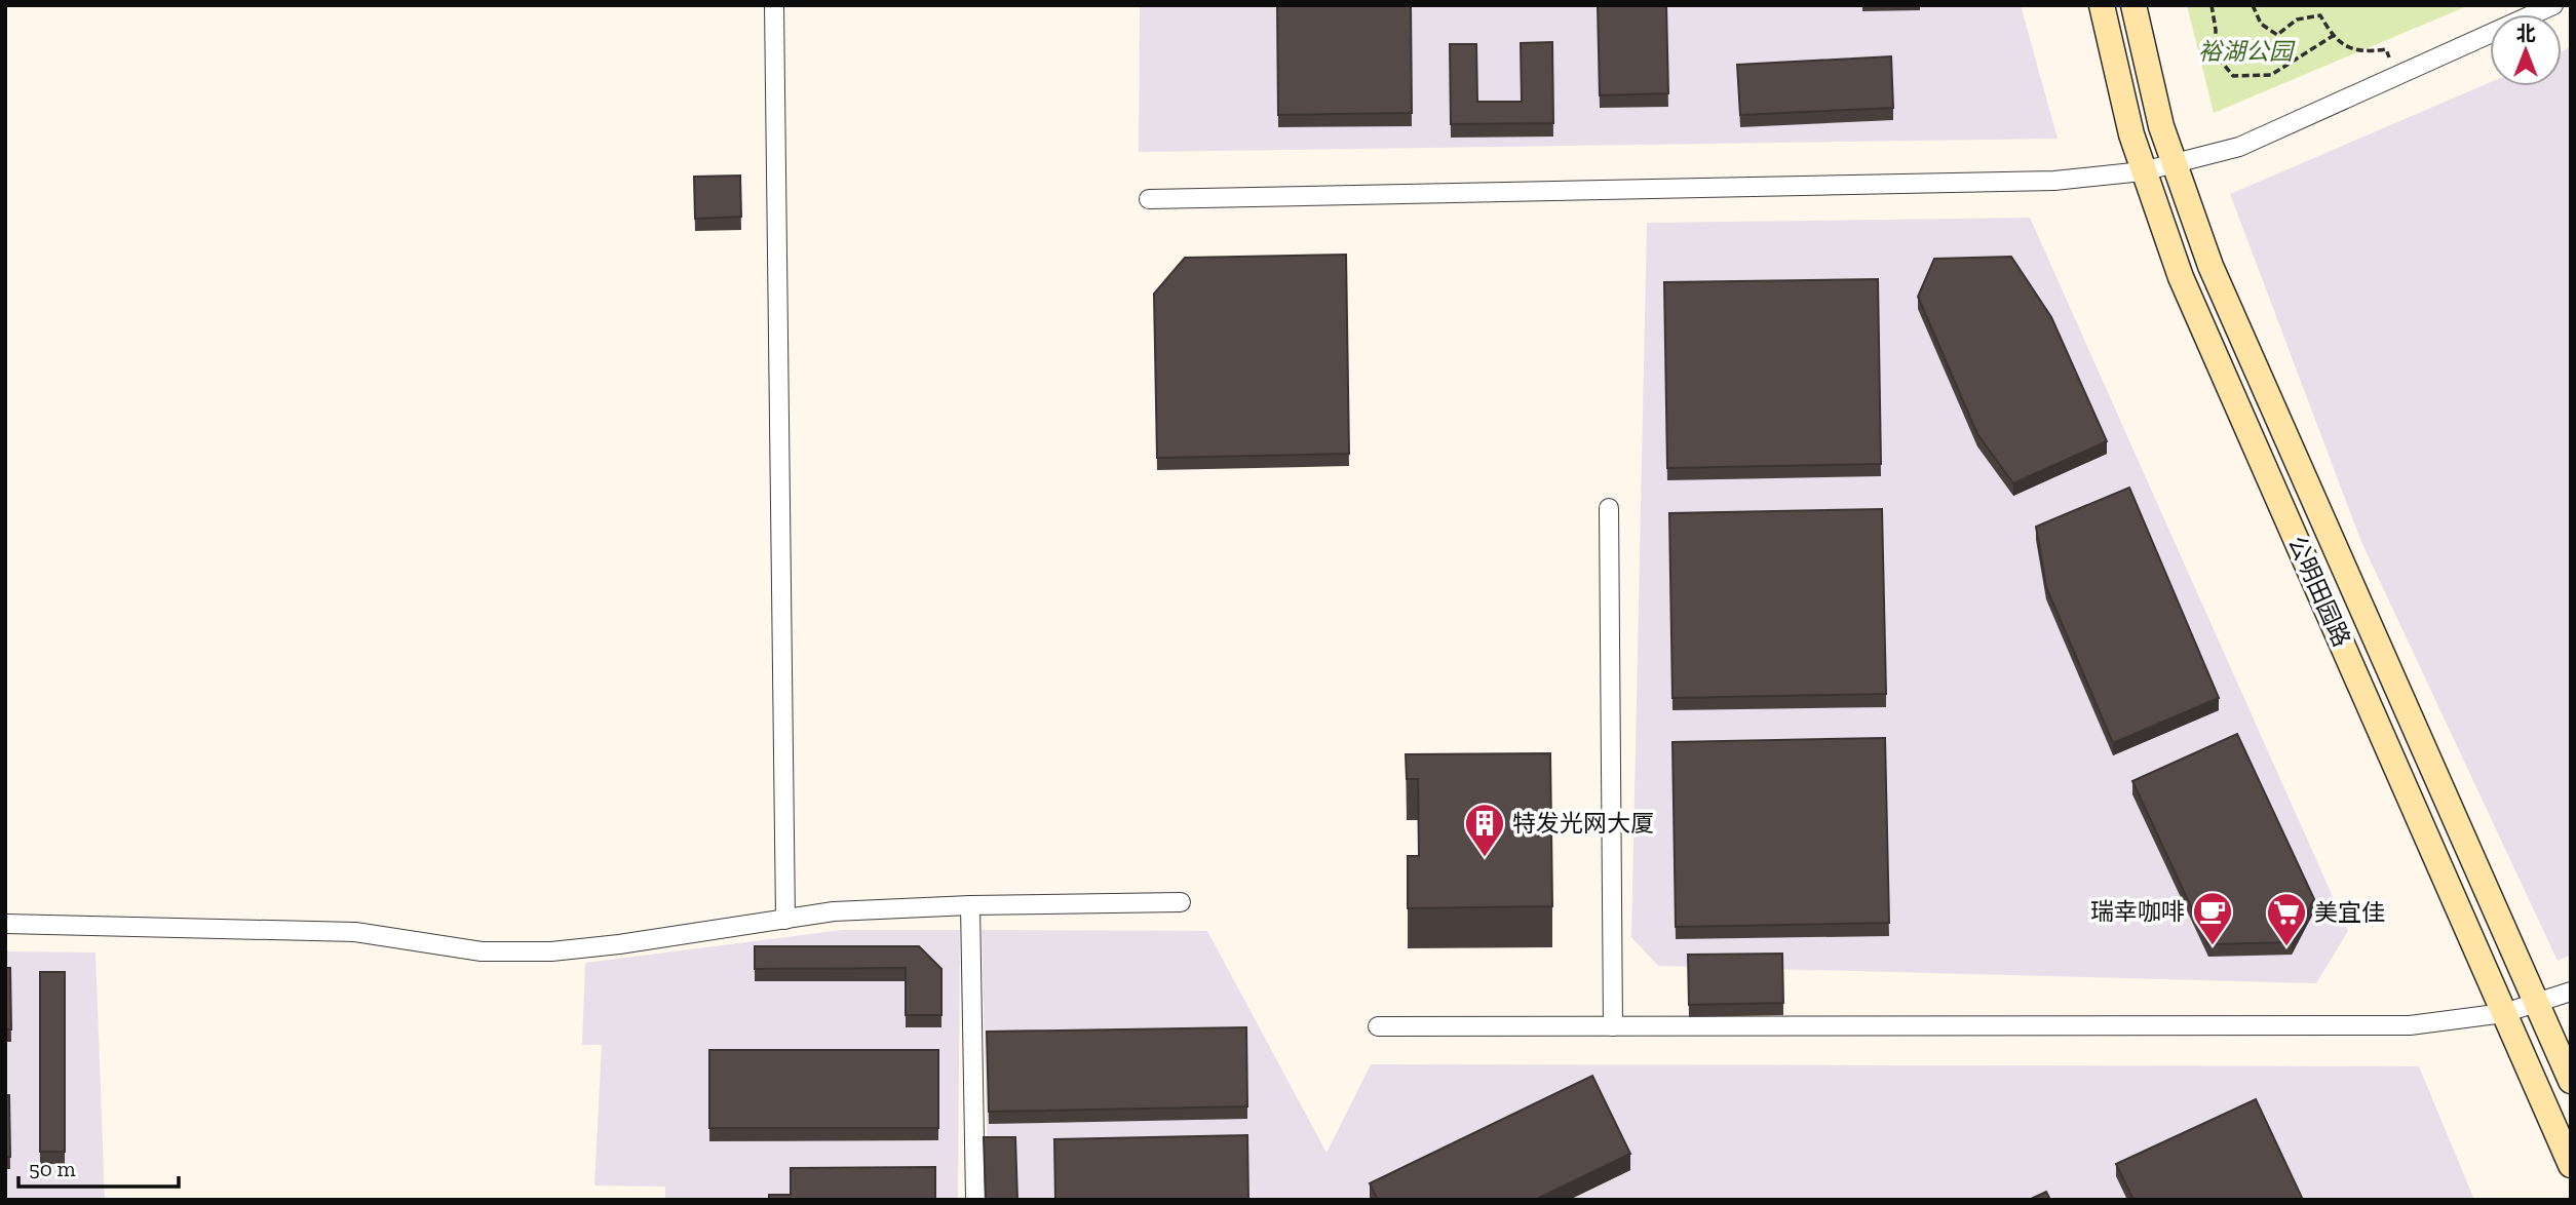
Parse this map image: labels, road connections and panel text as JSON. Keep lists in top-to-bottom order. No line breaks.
{"streets":{"street":["公明田园路"]},"parks":["裕湖公园"],"places":{"building":["特发光网大厦"],"cafe":["瑞幸咖啡"],"supermarket":["美宜佳"]},"scale_bar":"50 m","north":"top"}
